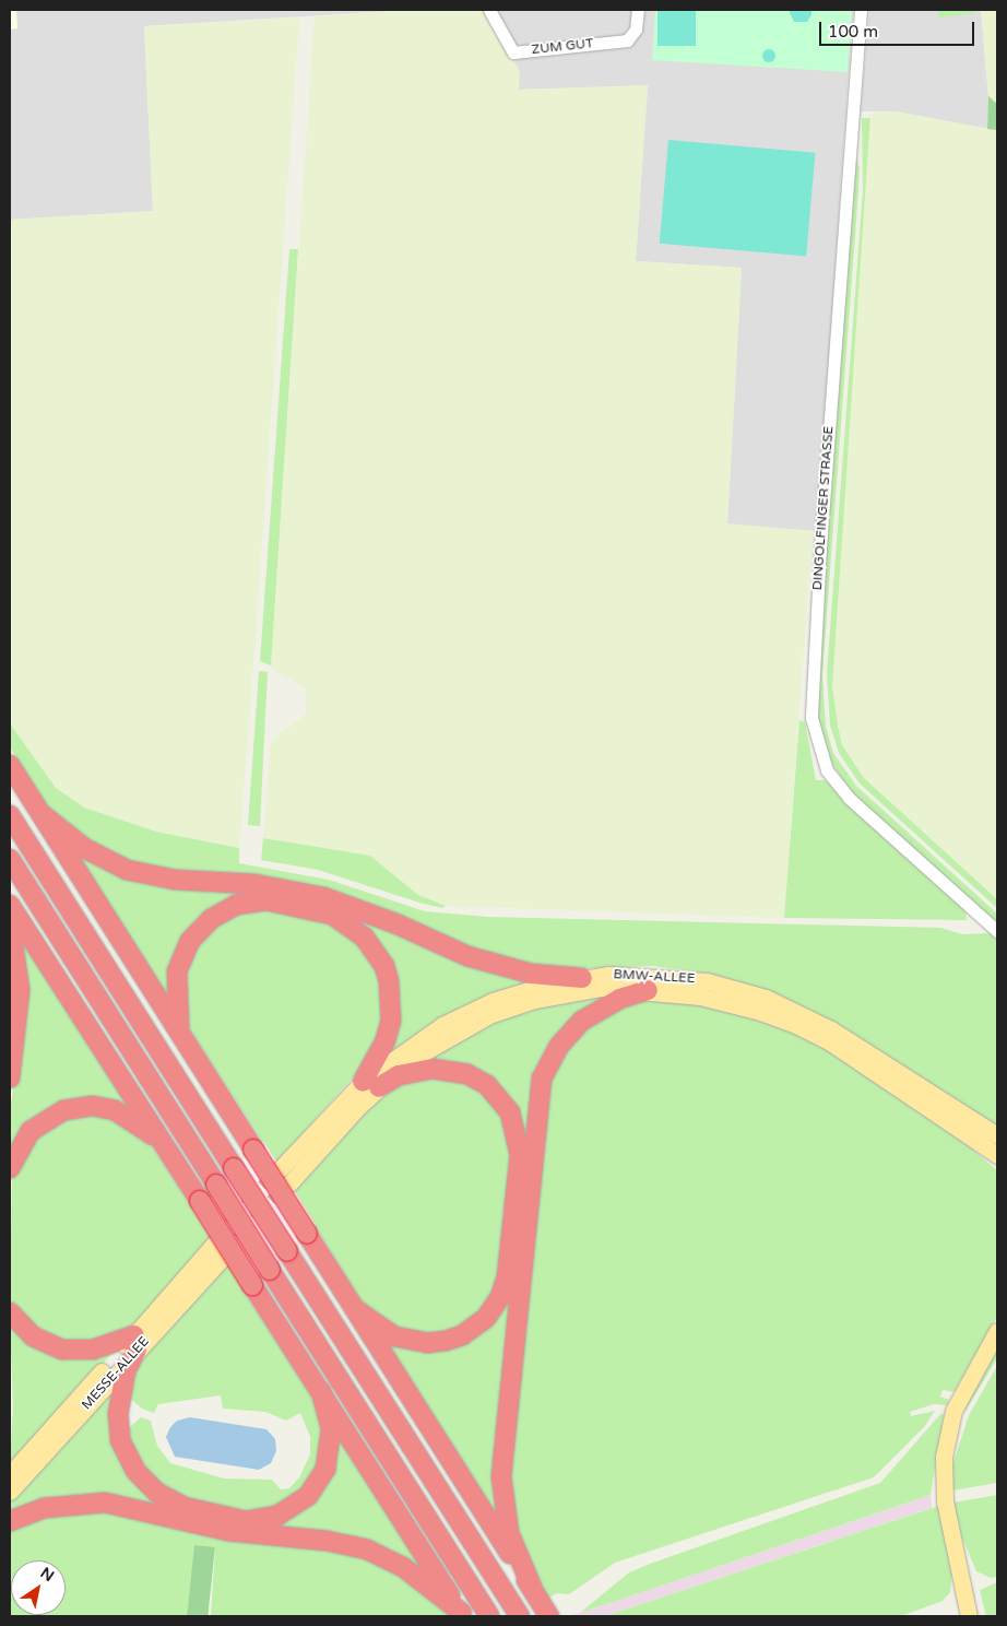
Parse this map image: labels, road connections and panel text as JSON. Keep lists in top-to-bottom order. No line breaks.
{"streets":{"main road":["BMW-ALLEE","MESSE-ALLEE"],"street":["ZUM GUT","DINGOLFINGER STRASSE"]},"scale_bar":"100 m","north":"top right"}
